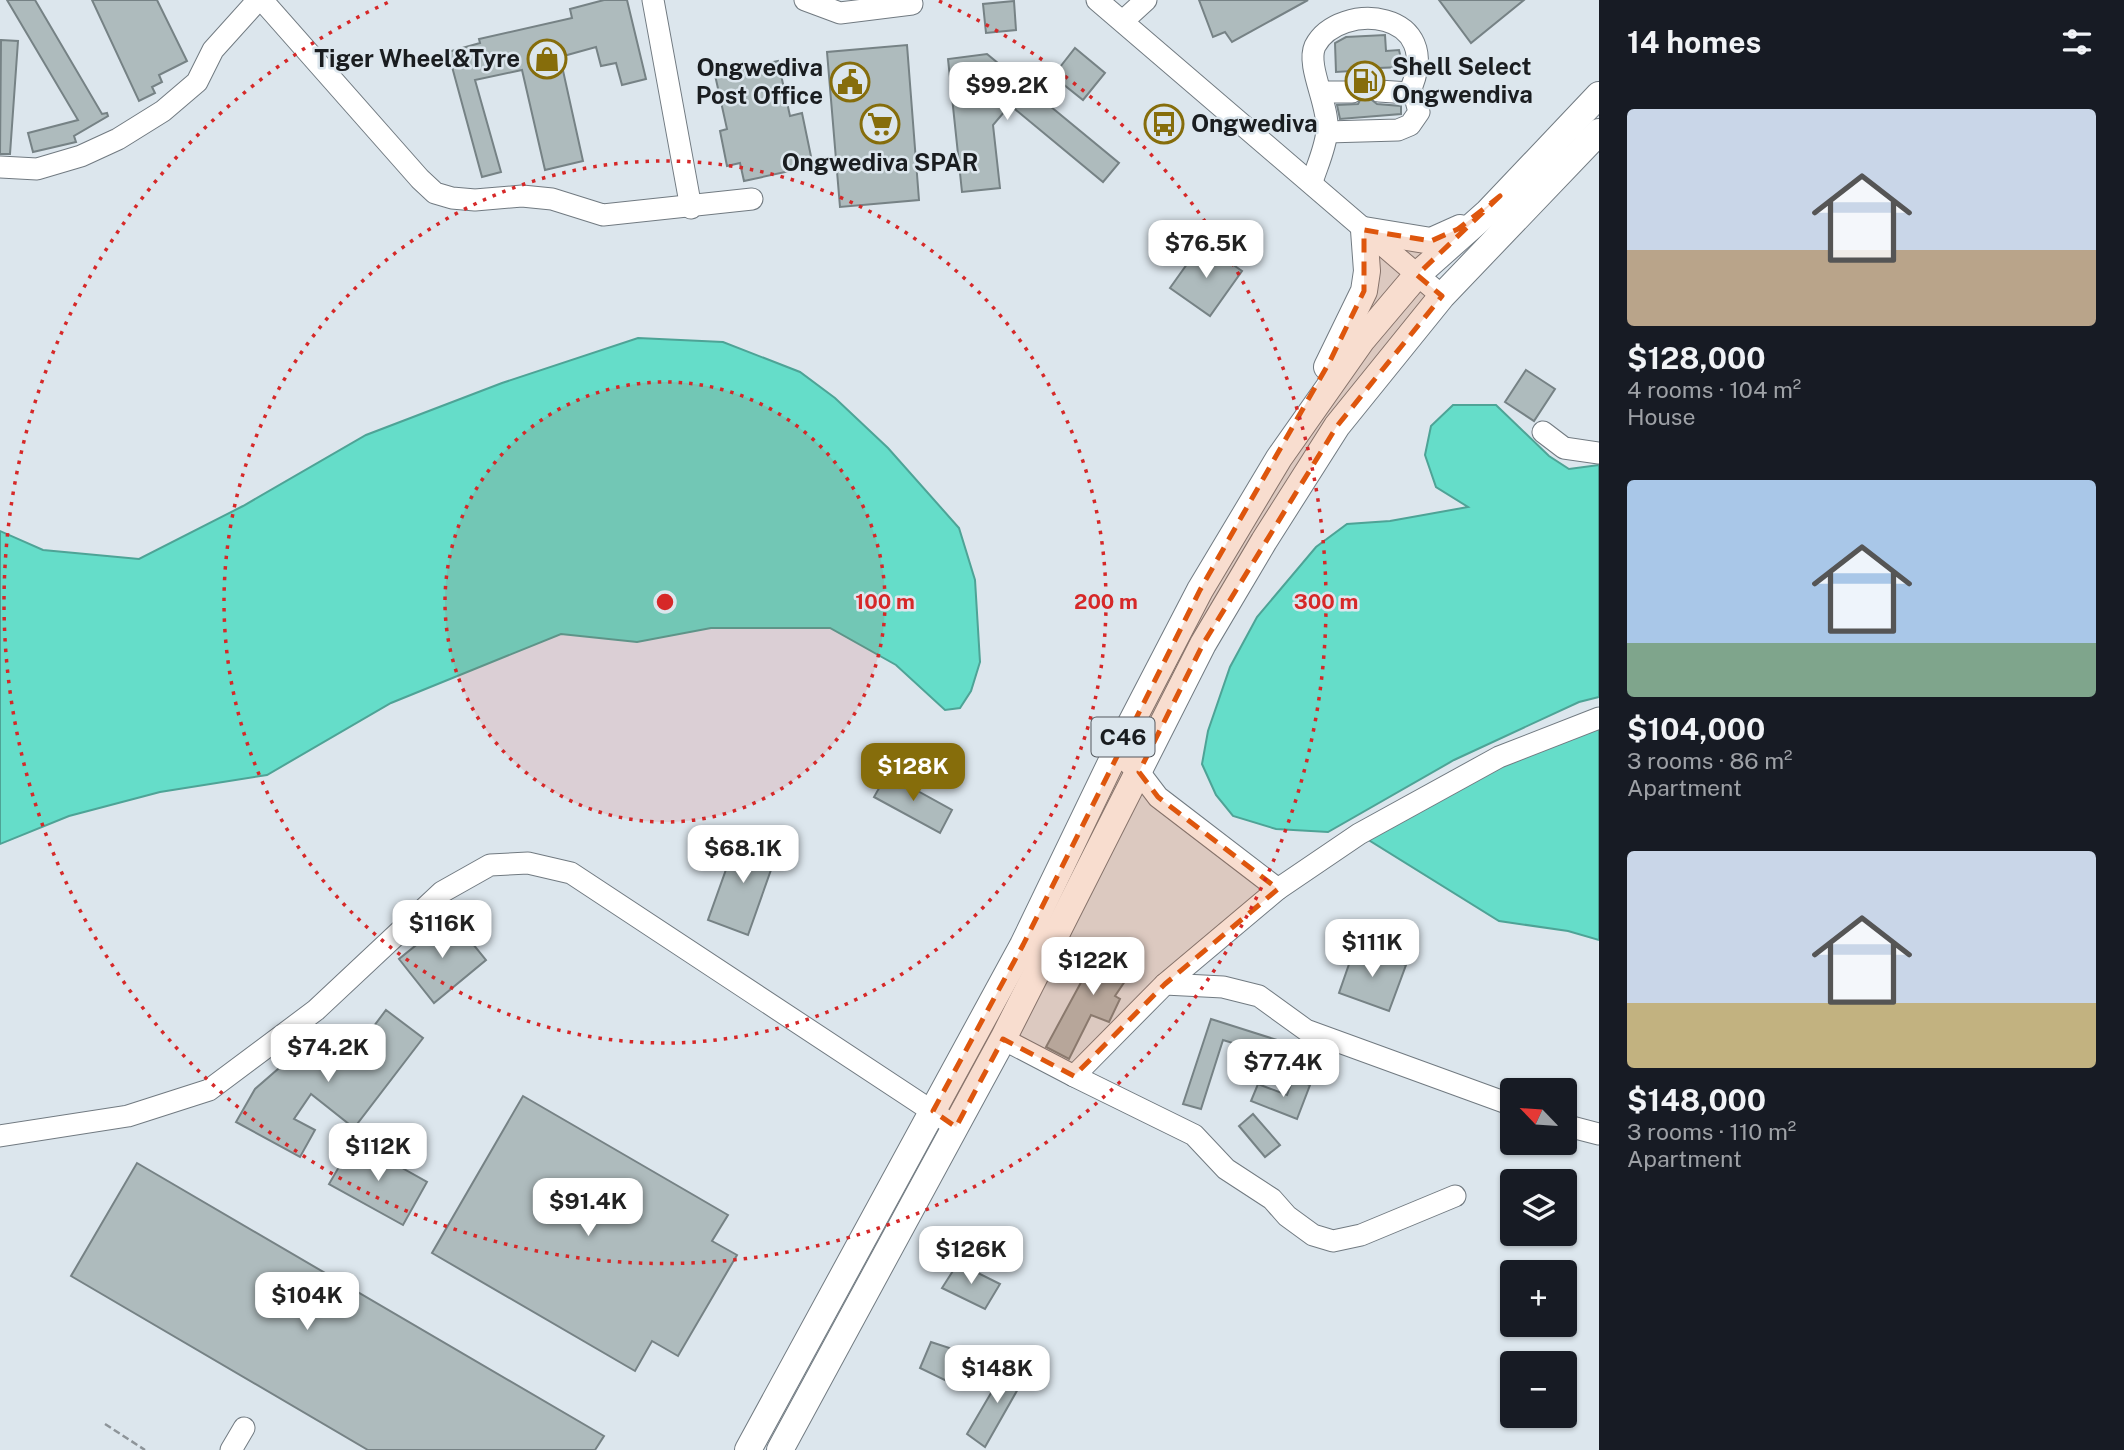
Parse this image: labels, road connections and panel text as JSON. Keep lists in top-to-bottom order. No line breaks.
{"streets":{"main road":["C46"]},"places":{"shop":["Tiger Wheel&Tyre"],"fuel station":["Shell Select Ongwendiva"],"public building":["Ongwediva Post Office"],"supermarket":["Ongwediva SPAR"],"bus stop":["Ongwediva"]},"north":"top left","page":{"heading":"14 homes","price":["$99.2K","$76.5K","$128K","$68.1K","$116K","$111K","$122K","$74.2K","$77.4K","$112K","$91.4K","$126K","$104K","$148K"],"list":[{"name":"$128,000","note":"4 rooms · 104 m² · House"},{"name":"$104,000","note":"3 rooms · 86 m² · Apartment"},{"name":"$148,000","note":"3 rooms · 110 m² · Apartment"}],"map_buttons":["+","−"]},"rings":["100 m","200 m","300 m"]}
